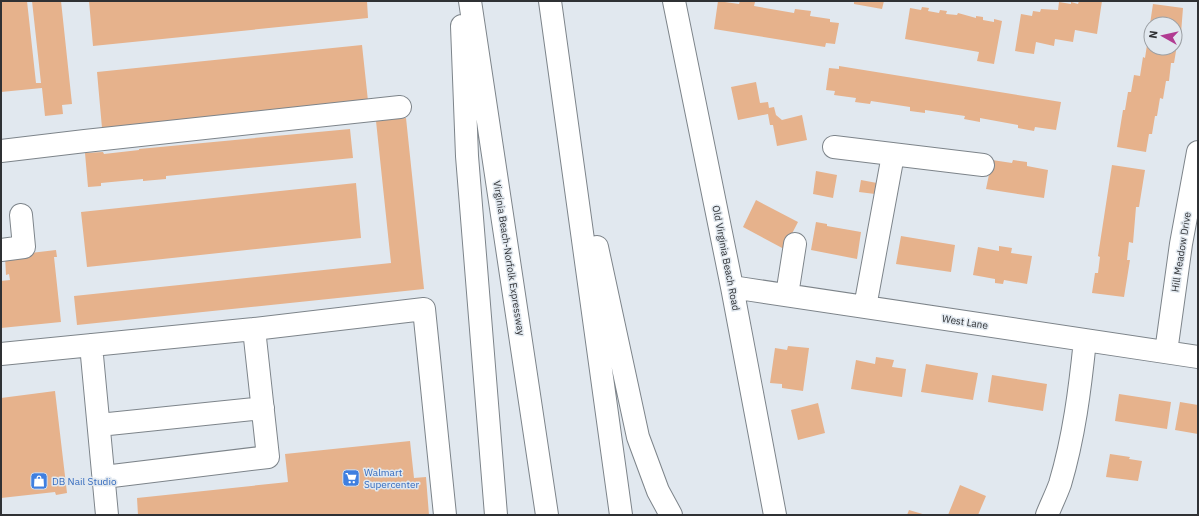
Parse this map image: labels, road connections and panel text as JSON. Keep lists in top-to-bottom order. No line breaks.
{"streets":{"main road":["Hill Meadow Drive","Virginia Beach-Norfolk Expressway","Old Virginia Beach Road","West Lane"]},"crossings":[["Hill Meadow Drive","West Lane"],["Old Virginia Beach Road","West Lane"]],"places":{"supermarket":["Walmart Supercenter"],"shop":["DB Nail Studio"]},"north":"left"}
